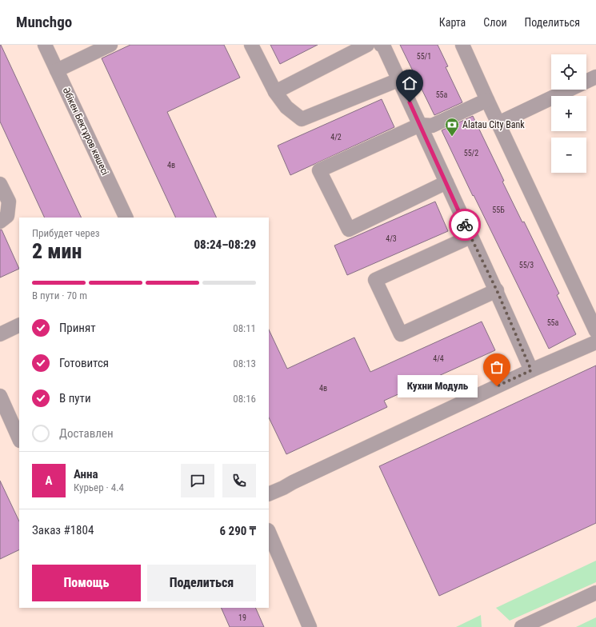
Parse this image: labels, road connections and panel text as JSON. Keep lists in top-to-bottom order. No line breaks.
{"streets":{"street":["Әбікен Бектұров көшесі"]},"places":{"bank":["Alatau City Bank"],"other":["Кухни Модуль"]},"house_numbers":["55/1","55а","4/2","55/2","4в","55Б","4/3","55/3","55а","4/4","4в","19"],"page":{"header":"Munchgo","nav":["Карта","Слои","Поделиться"],"map_buttons":["+","−"],"heading":["2 мин","Прибудет через","08:24–08:29"],"panel":["Анна","Курьер · 4.4","Заказ #1804","6 290 ₸"],"bar":"В пути · 70 m","list":[["Принят","08:11"],["Готовится","08:13"],["В пути","08:16"],"Доставлен"],"bubble":"Кухни Модуль","round":"А","buttons":["Помощь","Поделиться"]}}
